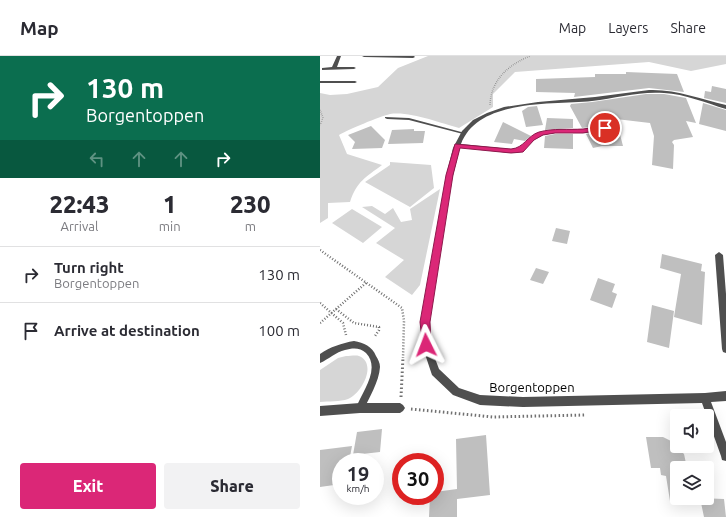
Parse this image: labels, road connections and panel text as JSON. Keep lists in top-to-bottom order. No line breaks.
{"streets":{"street":["Borgentoppen"]},"page":{"header":"Map","nav":["Map","Layers","Share"],"turn":["130 m","Borgentoppen"],"eta":["22:43","Arrival","1","min","230","m"],"list":[{"name":"Turn right","note":"Borgentoppen","value":"130 m"},{"name":"Arrive at destination","value":"100 m"}],"speed":"19 km/h","limit":"30","buttons":["Exit","Share"]}}
